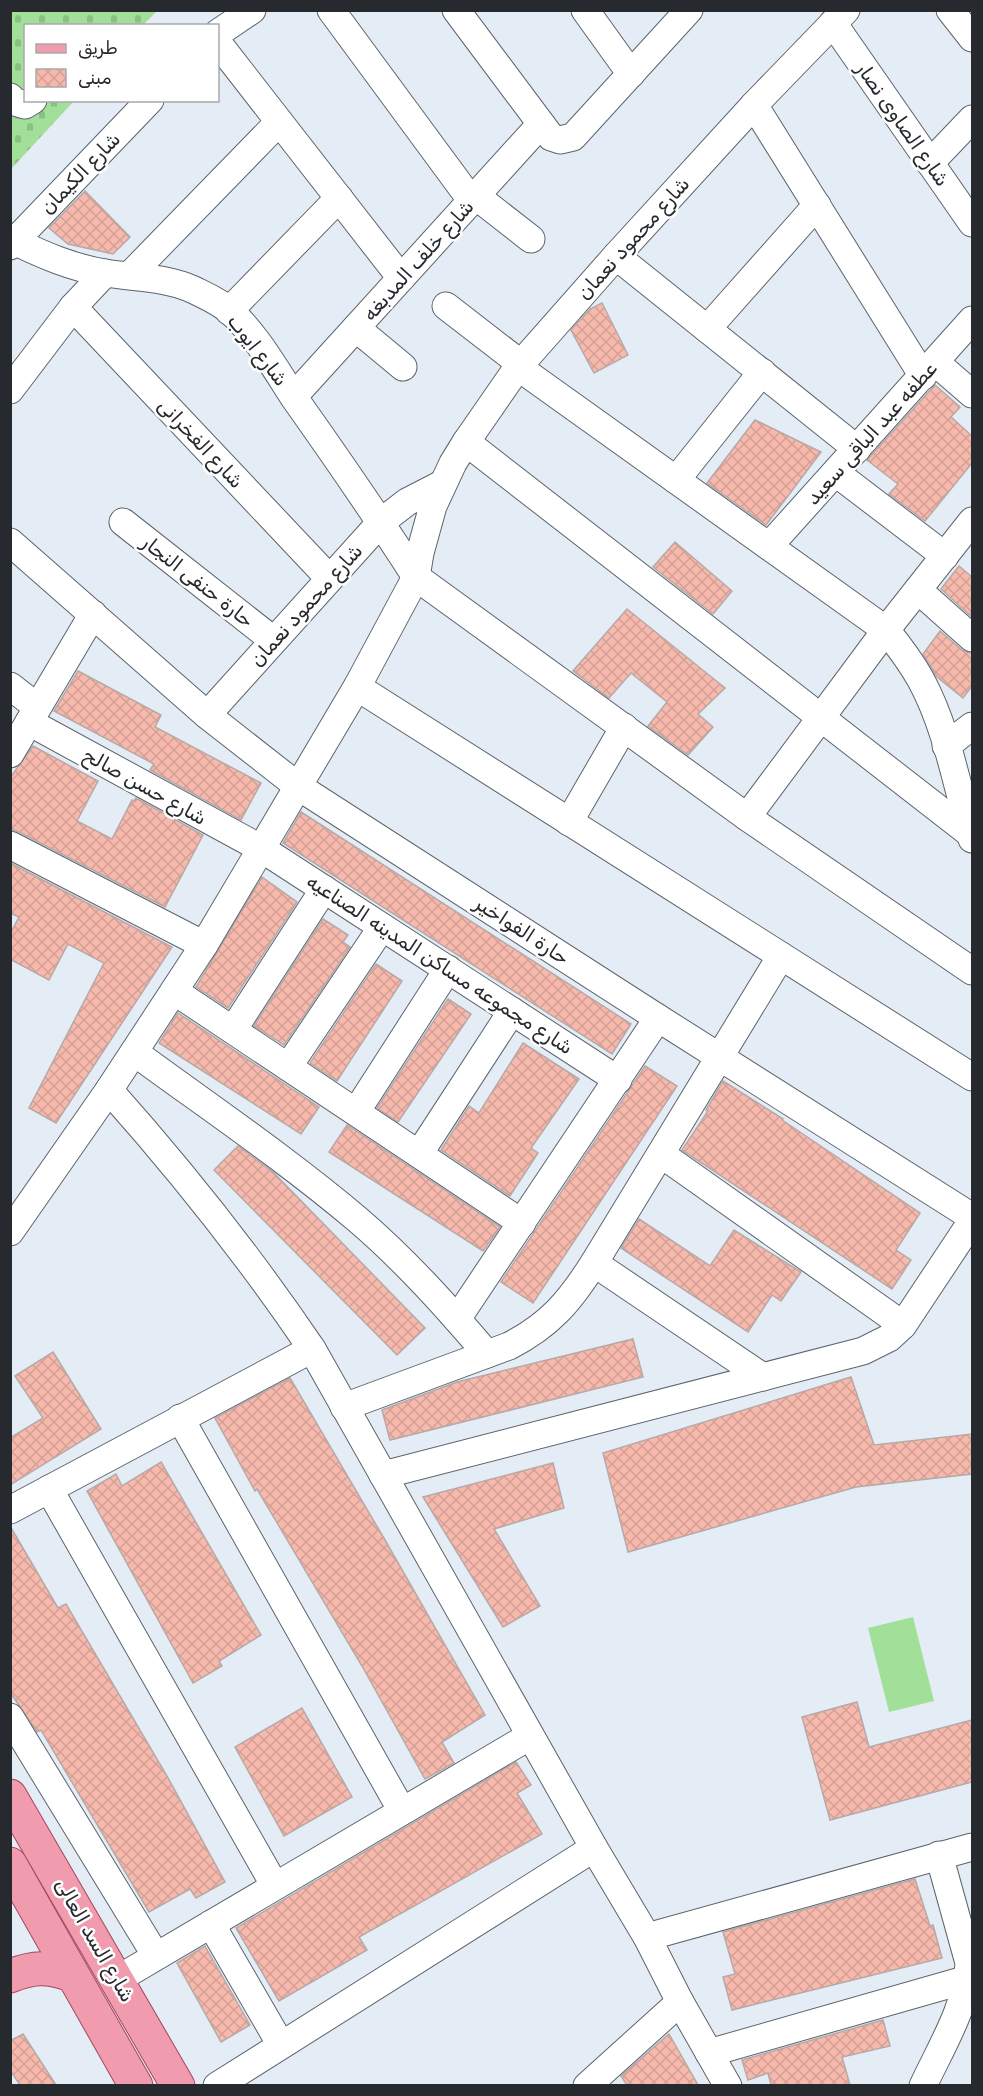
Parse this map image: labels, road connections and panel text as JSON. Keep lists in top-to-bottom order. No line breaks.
{"streets":{"main road":["شارع السد العالى"],"street":["شارع الصاوى نصار","شارع الكيمان","شارع محمود نعمان","شارع خلف المدبغه","شارع ايوب","عطفه عبد الباقى سعيد","شارع الفخرانى","حارة حنفى النجار","شارع حسن صالح","حارة الفواخير","شارع مجموعه مساكن المدينه الصناعيه"]},"crossings":[["شارع الصاوى نصار","شارع محمود نعمان"],["شارع الكيمان","شارع ايوب"],["شارع محمود نعمان","شارع ايوب"],["شارع محمود نعمان","شارع الفخرانى"],["شارع محمود نعمان","حارة حنفى النجار"],["شارع محمود نعمان","شارع حسن صالح"],["شارع محمود نعمان","حارة الفواخير"],["شارع محمود نعمان","شارع مجموعه مساكن المدينه الصناعيه"],["شارع خلف المدبغه","شارع ايوب"],["شارع حسن صالح","شارع مجموعه مساكن المدينه الصناعيه"]],"legend":["طريق","مبنى"]}
